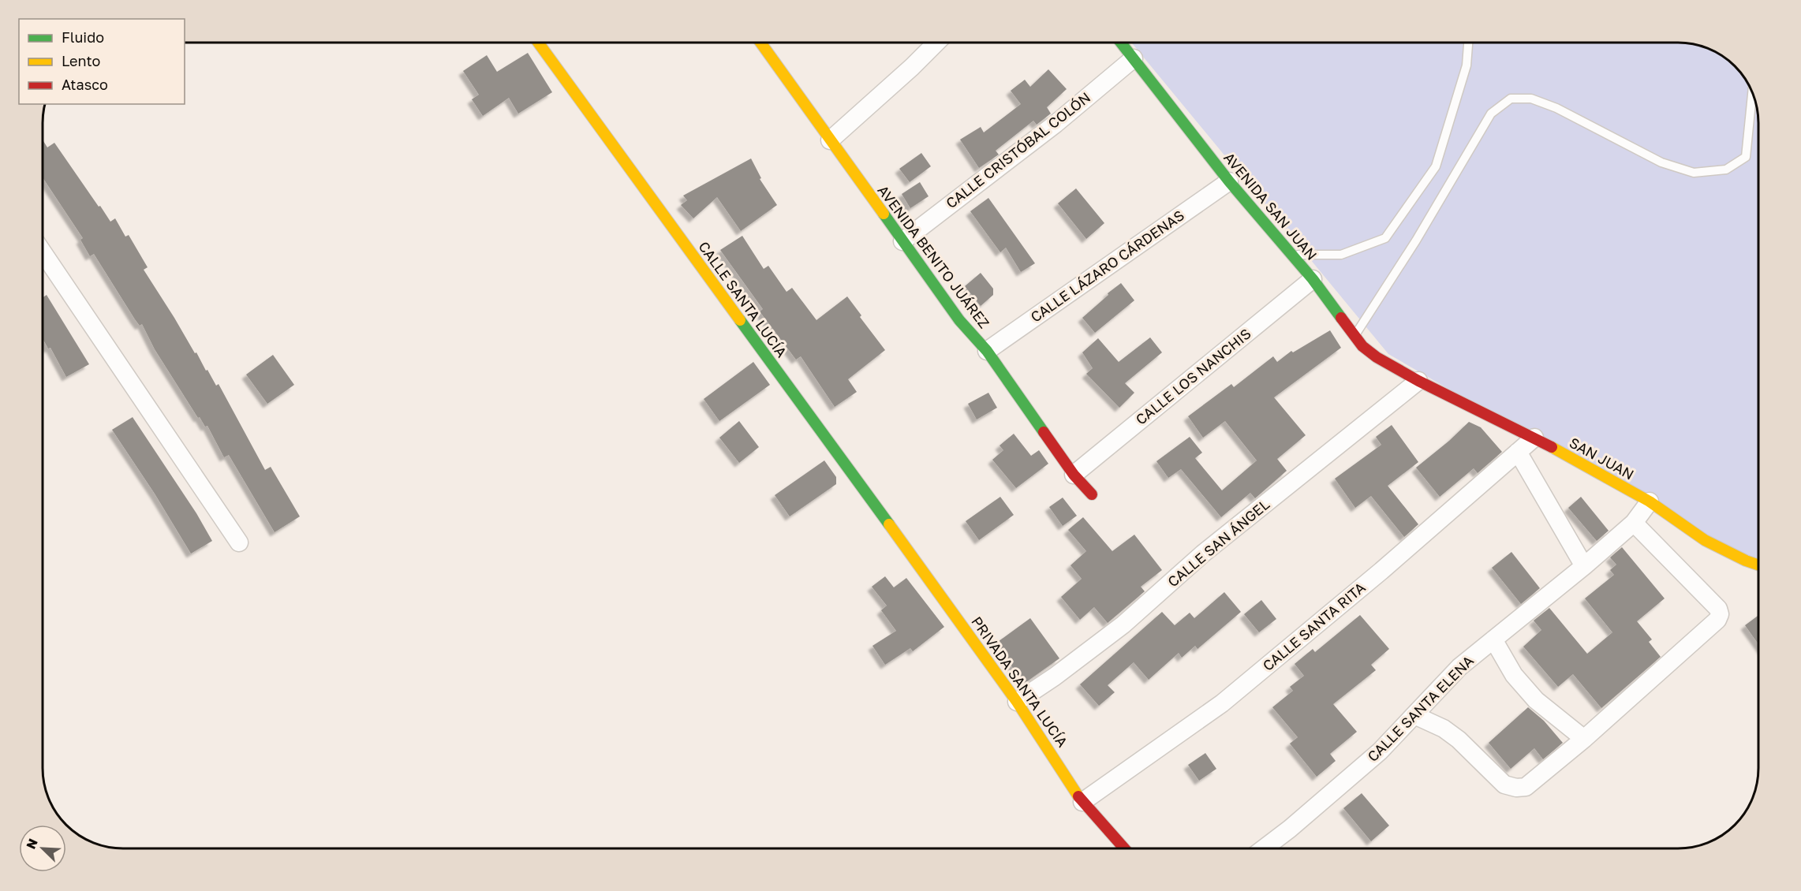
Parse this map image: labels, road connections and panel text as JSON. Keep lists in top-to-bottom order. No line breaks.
{"streets":{"street":["CALLE CRISTÓBAL COLÓN","AVENIDA SAN JUAN","AVENIDA BENITO JUÁREZ","CALLE LÁZARO CÁRDENAS","CALLE SANTA LUCÍA","CALLE LOS NANCHIS","SAN JUAN","CALLE SAN ÁNGEL","CALLE SANTA RITA","PRIVADA SANTA LUCÍA","CALLE SANTA ELENA"]},"crossings":[["CALLE CRISTÓBAL COLÓN","AVENIDA SAN JUAN"],["CALLE CRISTÓBAL COLÓN","AVENIDA BENITO JUÁREZ"],["AVENIDA SAN JUAN","CALLE LÁZARO CÁRDENAS"],["AVENIDA SAN JUAN","CALLE LOS NANCHIS"],["AVENIDA SAN JUAN","SAN JUAN"],["AVENIDA SAN JUAN","CALLE SAN ÁNGEL"],["AVENIDA BENITO JUÁREZ","CALLE LÁZARO CÁRDENAS"],["AVENIDA BENITO JUÁREZ","CALLE LOS NANCHIS"],["CALLE SANTA LUCÍA","PRIVADA SANTA LUCÍA"],["SAN JUAN","CALLE SAN ÁNGEL"],["SAN JUAN","CALLE SANTA RITA"],["SAN JUAN","CALLE SANTA ELENA"],["CALLE SAN ÁNGEL","PRIVADA SANTA LUCÍA"],["CALLE SANTA RITA","PRIVADA SANTA LUCÍA"]],"legend":["Fluido","Lento","Atasco"],"north":"top left"}
